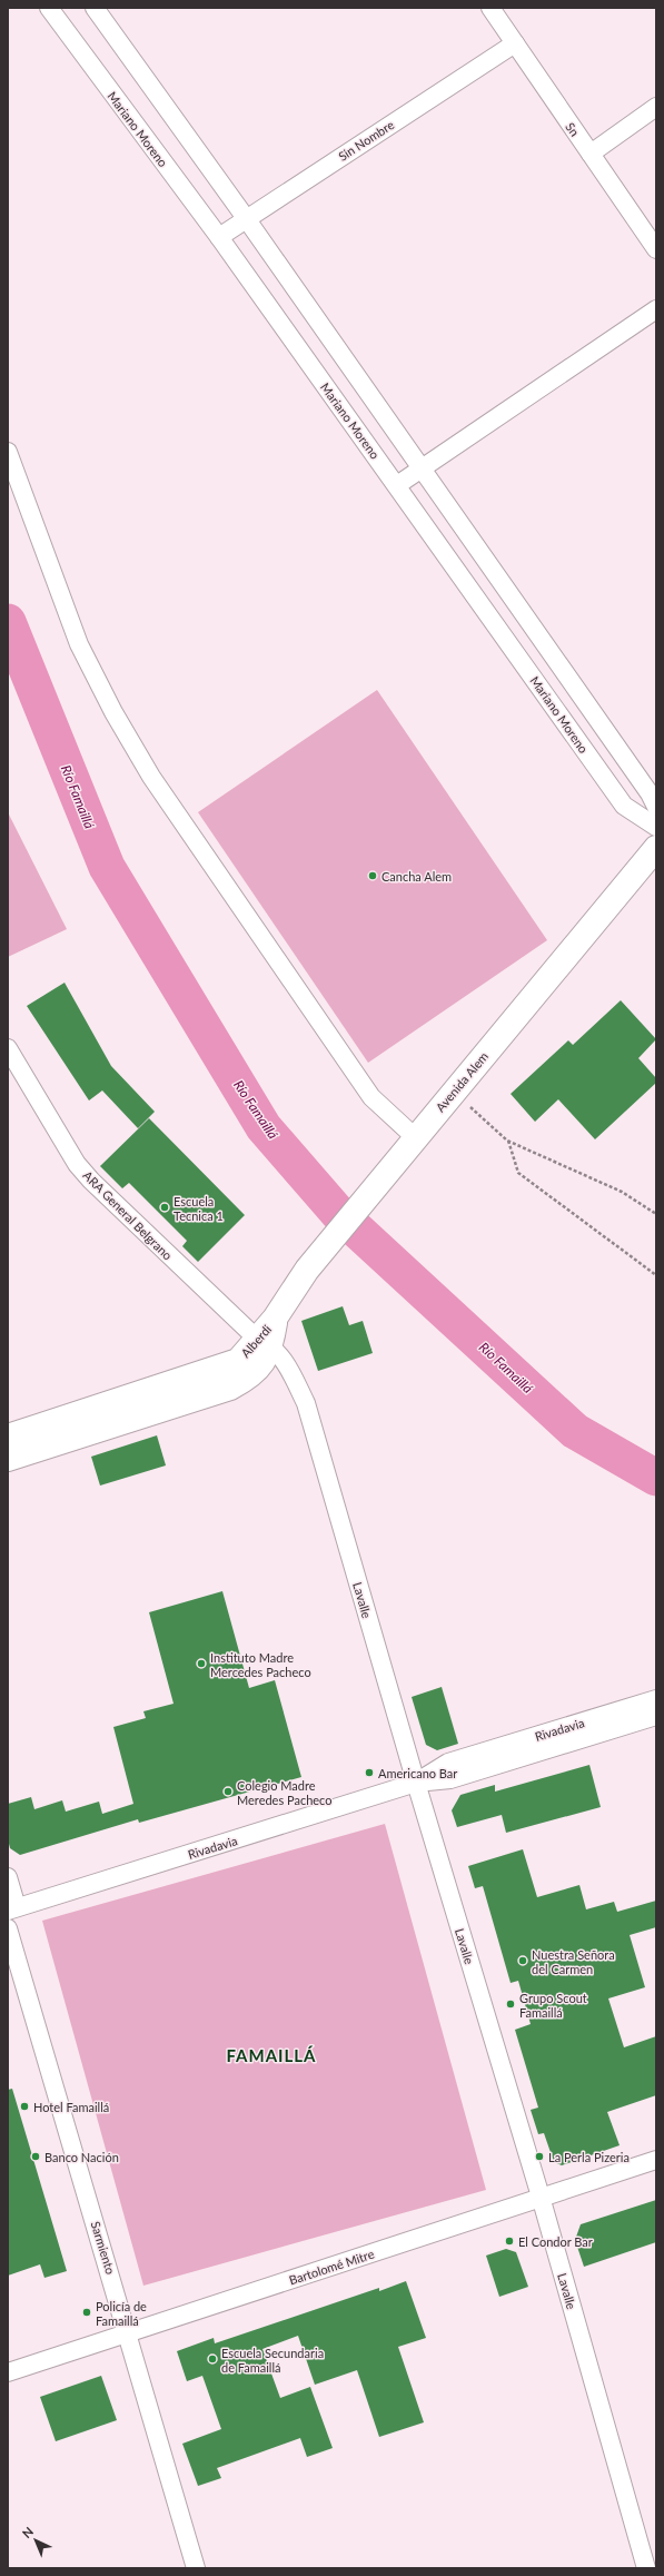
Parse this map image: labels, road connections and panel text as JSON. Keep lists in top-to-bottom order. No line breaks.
{"streets":{"street":["Mariano Moreno","Sn","Sin Nombre","Avenida Alem","ARA General Belgrano","Alberdi","Lavalle","Rivadavia","Sarmiento","Bartolomé Mitre"]},"crossings":[["Mariano Moreno","Sin Nombre"],["Sn","Sin Nombre"],["Avenida Alem","Alberdi"],["ARA General Belgrano","Alberdi"],["ARA General Belgrano","Lavalle"],["Alberdi","Lavalle"],["Lavalle","Rivadavia"],["Lavalle","Bartolomé Mitre"],["Sarmiento","Bartolomé Mitre"]],"districts":["FAMAILLÁ"],"water":["Río Famaillá"],"places":["Cancha Alem","Escuela Tecnica 1","Instituto Madre Mercedes Pacheco","Americano Bar","Colegio Madre Meredes Pacheco","Nuestra Señora del Carmen","Grupo Scout Famaillá","Hotel Famaillá","Banco Nación","La Perla Pizeria","El Condor Bar","Policía de Famaillá","Escuela Secundaria de Famaillá"],"north":"top left"}
